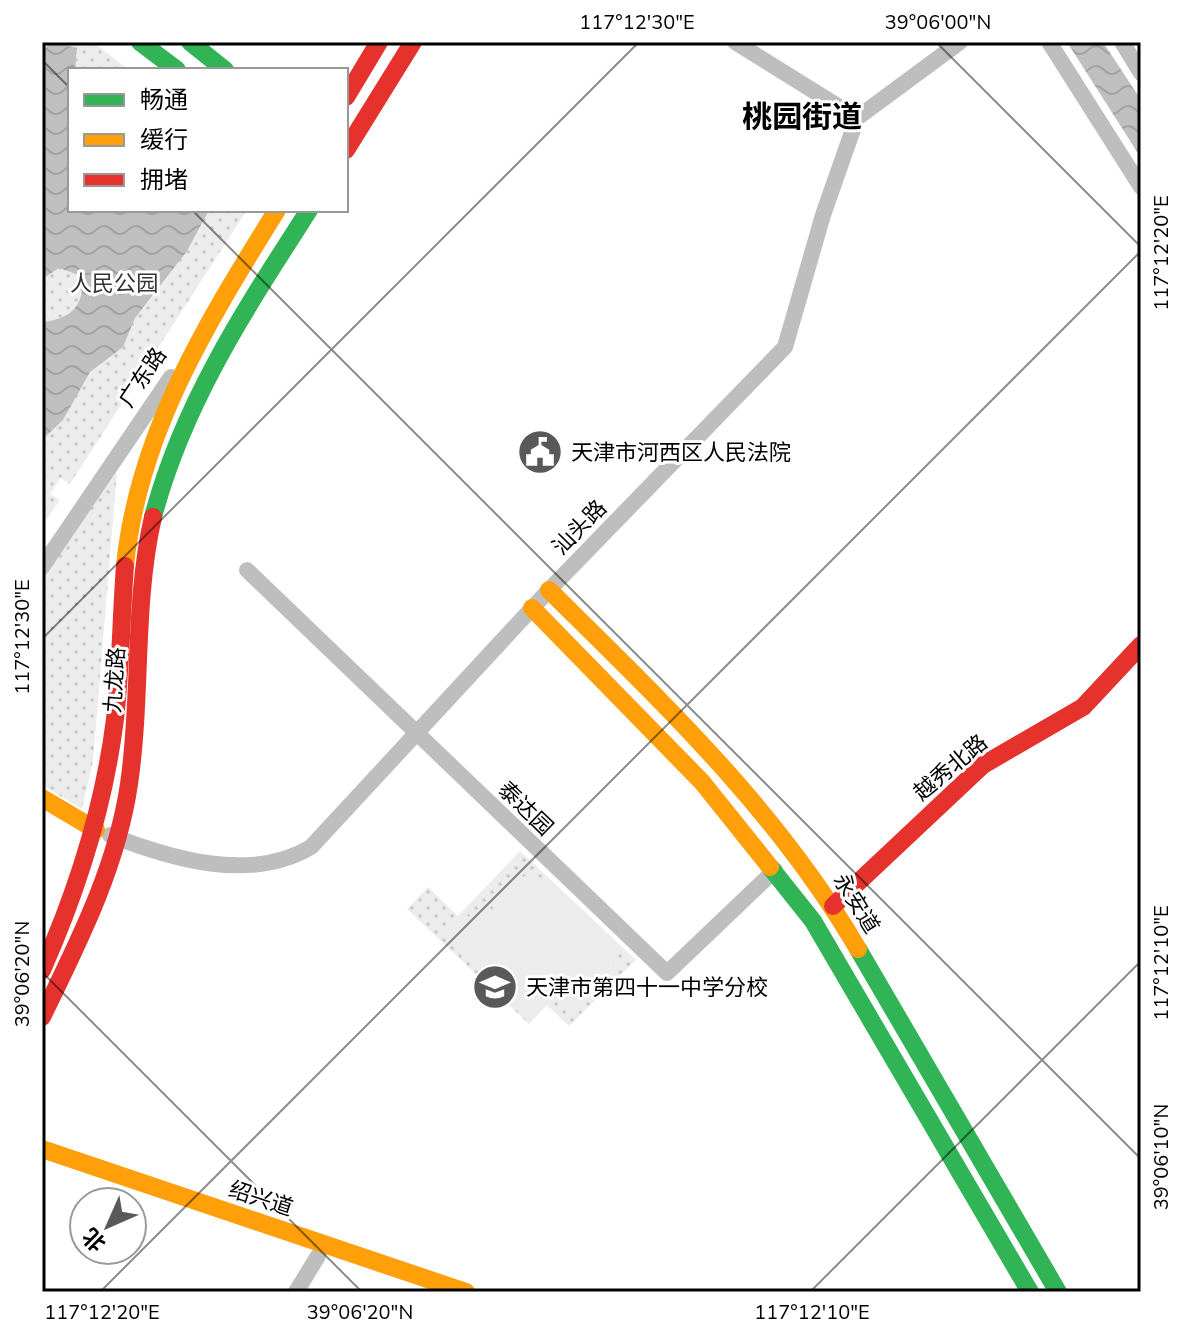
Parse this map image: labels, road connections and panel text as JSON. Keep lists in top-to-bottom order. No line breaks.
{"streets":{"main road":["广东路","九龙路","越秀北路","永安道","绍兴道"],"street":["汕头路","泰达园"]},"crossings":[["广东路","九龙路"],["汕头路","九龙路"],["汕头路","泰达园"],["汕头路","永安道"],["越秀北路","永安道"]],"districts":["桃园街道"],"parks":["人民公园"],"places":{"public building":["天津市河西区人民法院"],"school or university":["天津市第四十一中学分校"]},"legend":["畅通","缓行","拥堵"],"north":"bottom left","coordinates":["117°12'30\"E","39°06'00\"N","117°12'20\"E","117°12'10\"E","39°06'20\"N","39°06'10\"N"]}
